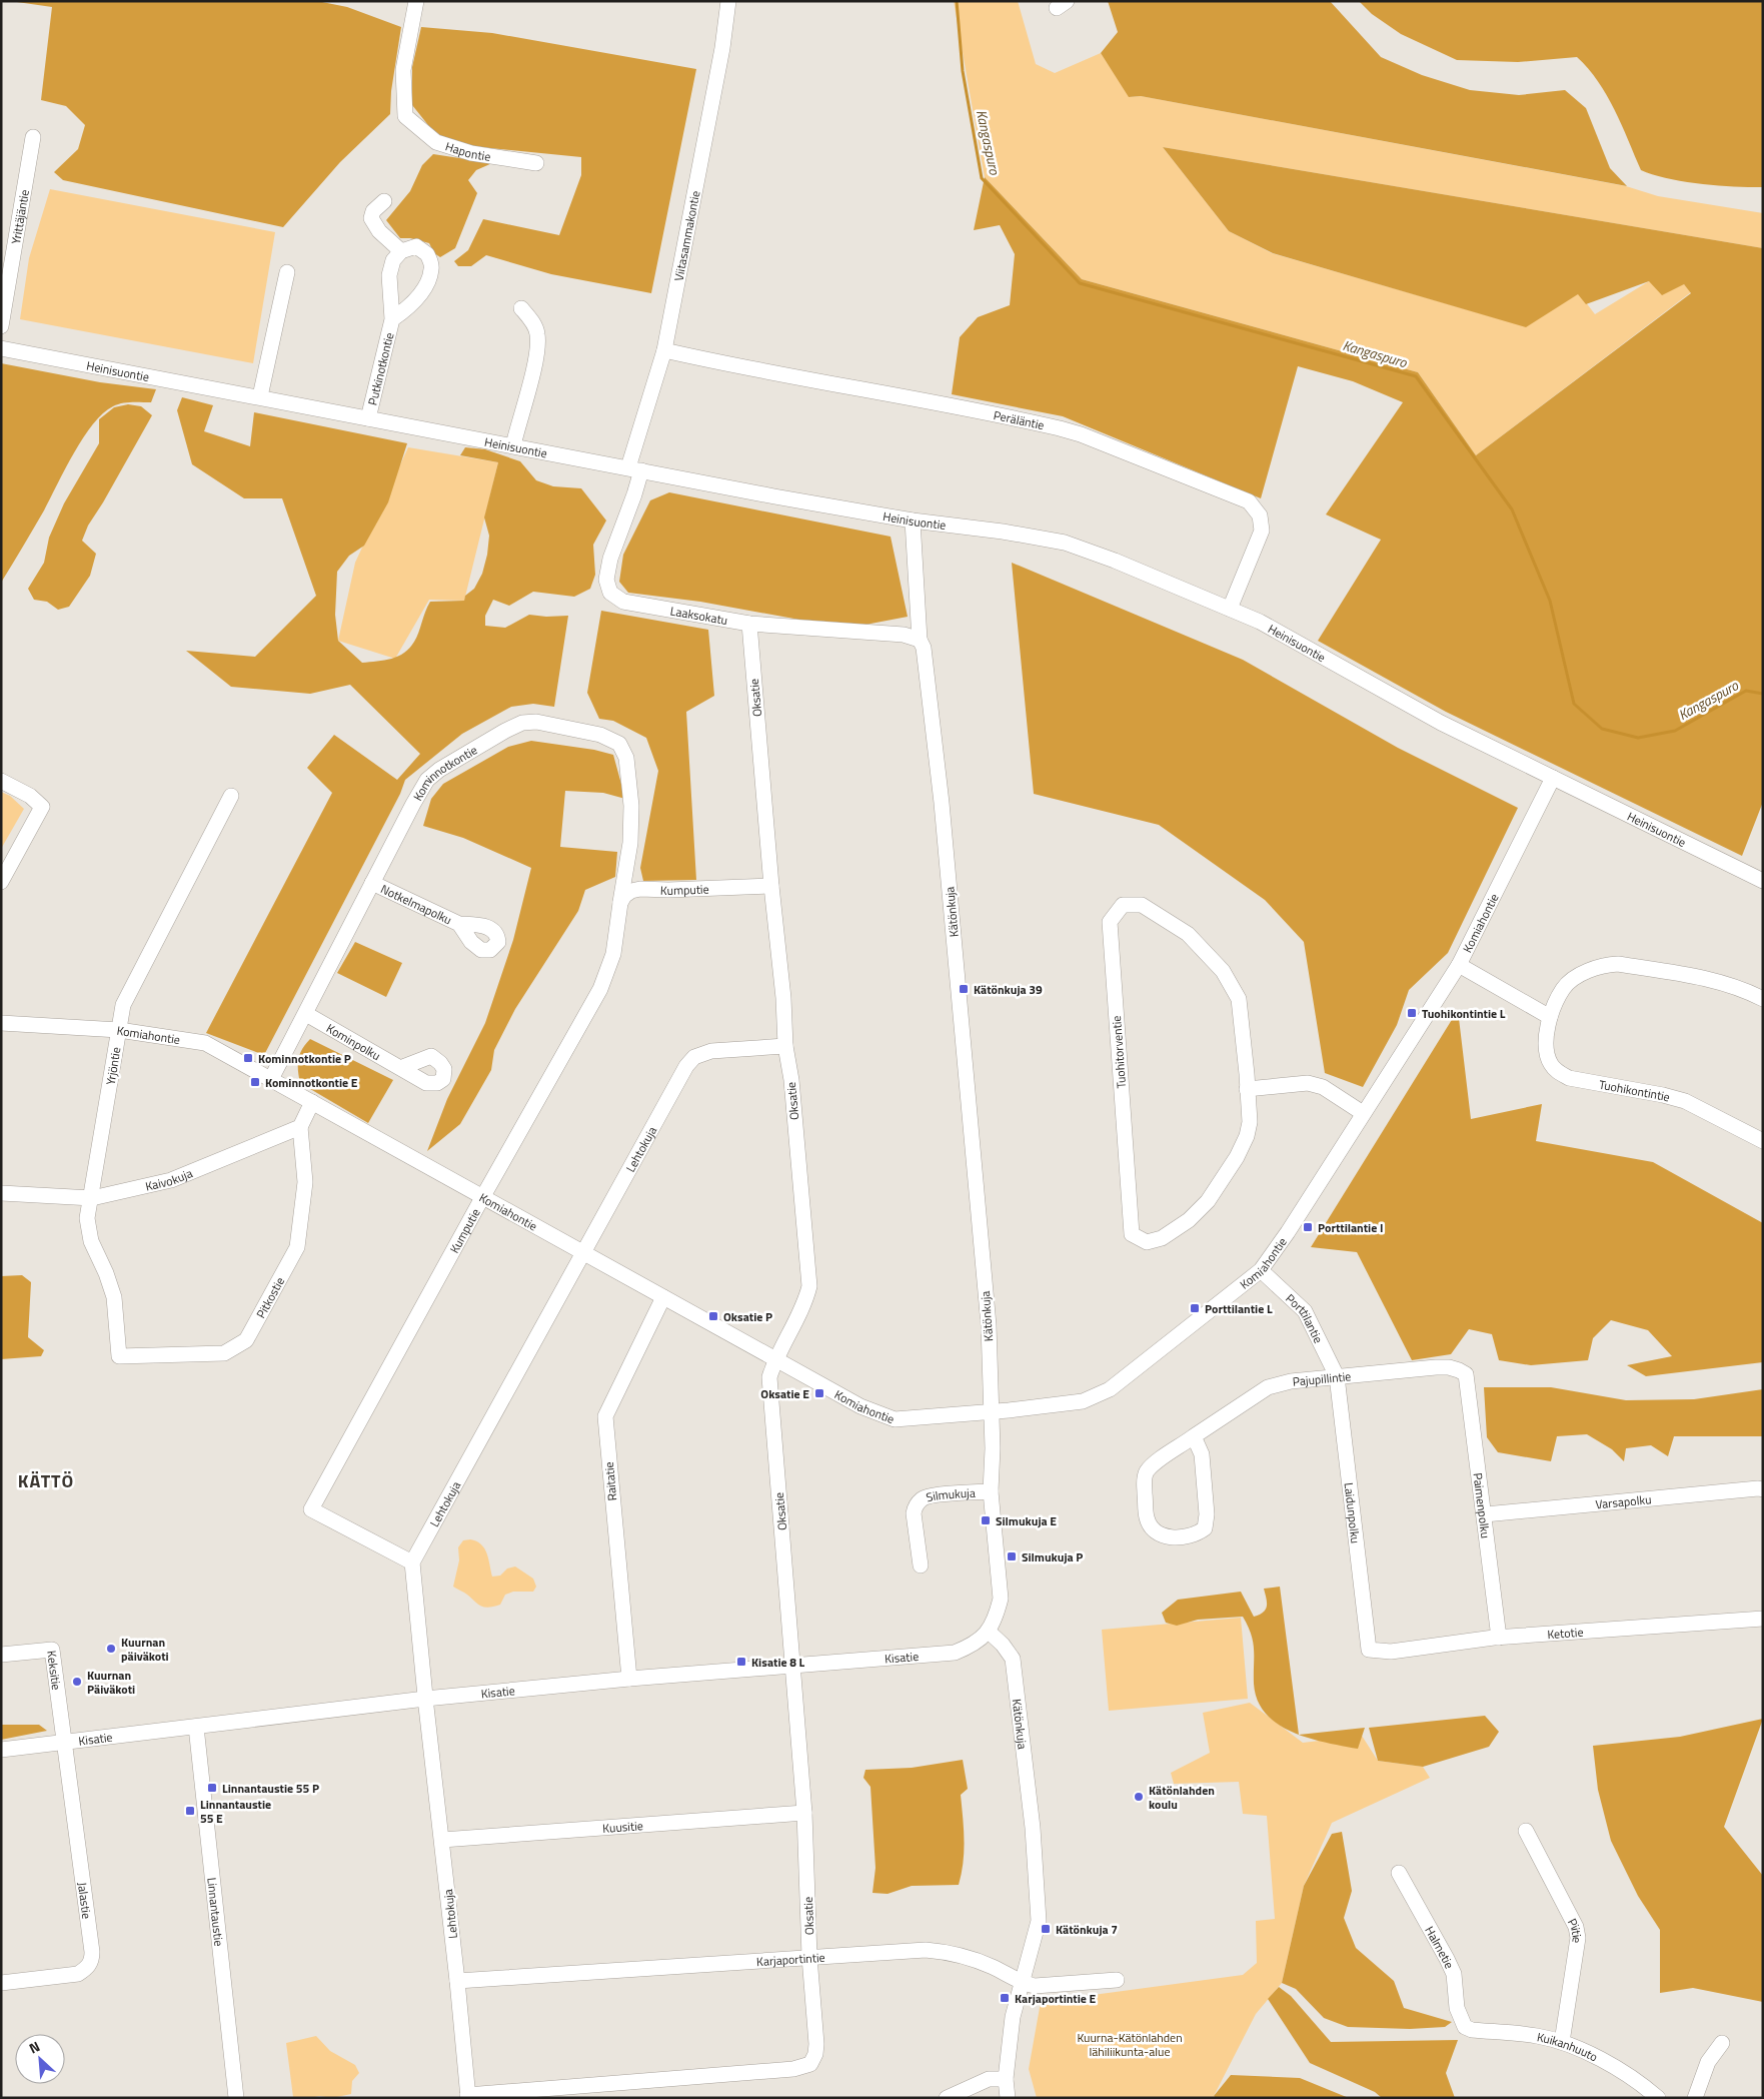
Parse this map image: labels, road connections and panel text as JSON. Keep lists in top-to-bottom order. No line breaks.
{"streets":{"street":["Hapontie","Yrittäjäntie","Viitasammakontie","Putkinotkontie","Heinisuontie","Peräläntie","Laaksokatu","Oksatie","Kominnotkontie","Kumputie","Notkelmapolku","Kätönkuja","Komiahontie","Kominpolku","Tuohitorventie","Yrjöntie","Tuohikontintie","Lehtokuja","Kaivokuja","Pitkostie","Porttilantie","Pajupillintie","Raitatie","Silmukuja","Varsapolku","Paimenpolku","Laidunpolku","Ketotie","Kisatie","Keksitie","Kuusitie","Jalastie","Linnantaustie","Piitie","Halmetie","Karjaportintie","Kuikanhuuto"]},"crossings":[["Viitasammakontie","Heinisuontie"],["Viitasammakontie","Peräläntie"],["Viitasammakontie","Laaksokatu"],["Putkinotkontie","Heinisuontie"],["Heinisuontie","Peräläntie"],["Heinisuontie","Laaksokatu"],["Heinisuontie","Kätönkuja"],["Heinisuontie","Komiahontie"],["Laaksokatu","Oksatie"],["Laaksokatu","Kätönkuja"],["Oksatie","Kumputie"],["Oksatie","Komiahontie"],["Oksatie","Lehtokuja"],["Oksatie","Kisatie"],["Oksatie","Kuusitie"],["Oksatie","Karjaportintie"],["Kominnotkontie","Kumputie"],["Kominnotkontie","Notkelmapolku"],["Kominnotkontie","Komiahontie"],["Kominnotkontie","Kominpolku"],["Kumputie","Komiahontie"],["Kumputie","Lehtokuja"],["Kätönkuja","Komiahontie"],["Kätönkuja","Silmukuja"],["Kätönkuja","Kisatie"],["Kätönkuja","Karjaportintie"],["Komiahontie","Yrjöntie"],["Komiahontie","Lehtokuja"],["Komiahontie","Porttilantie"],["Komiahontie","Raitatie"],["Yrjöntie","Kaivokuja"],["Yrjöntie","Pitkostie"],["Lehtokuja","Kisatie"],["Lehtokuja","Kuusitie"],["Lehtokuja","Karjaportintie"],["Kaivokuja","Pitkostie"],["Porttilantie","Pajupillintie"],["Porttilantie","Laidunpolku"],["Pajupillintie","Paimenpolku"],["Pajupillintie","Laidunpolku"],["Raitatie","Kisatie"],["Varsapolku","Paimenpolku"],["Paimenpolku","Ketotie"],["Laidunpolku","Ketotie"],["Kisatie","Keksitie"],["Kisatie","Jalastie"],["Kisatie","Linnantaustie"],["Keksitie","Jalastie"],["Piitie","Kuikanhuuto"],["Halmetie","Kuikanhuuto"]],"districts":["KÄTTÖ"],"water":["Kangaspuro"],"parks":["Kuurna-Kätönlahden lähiliikunta-alue"],"places":{"transit":["Kätönkuja 39","Tuohikontintie L","Kominnotkontie P","Kominnotkontie E","Porttilantie I","Porttilantie L","Oksatie P","Oksatie E","Silmukuja E","Silmukuja P","Kisatie 8 L","Linnantaustie 55 P","Linnantaustie 55 E","Kätönkuja 7","Karjaportintie E"],"other":["Kuurnan päiväkoti","Kuurnan Päiväkoti","Kätönlahden koulu"]},"north":"top left"}
